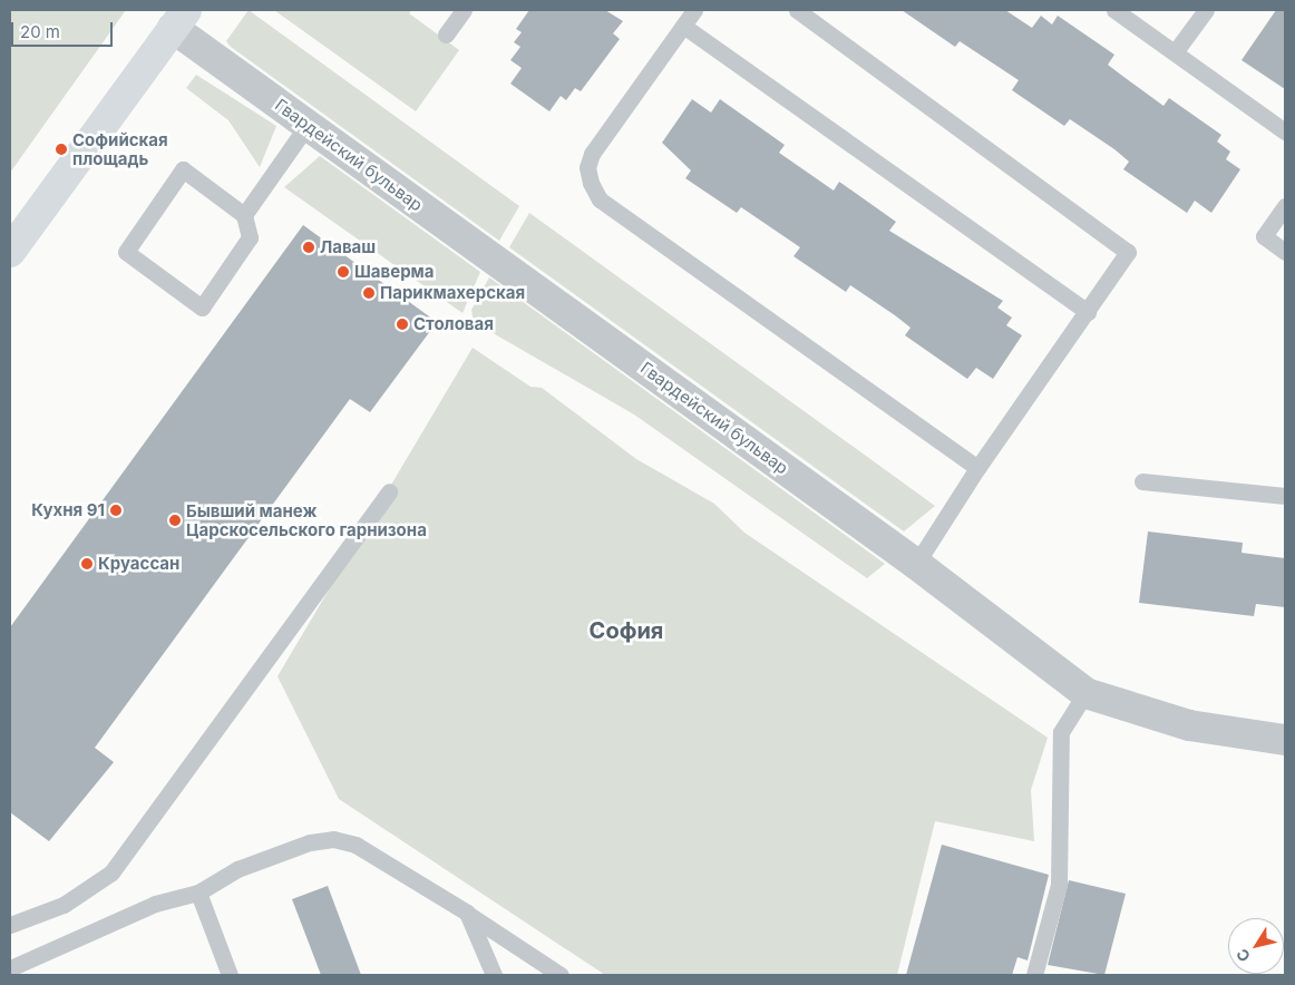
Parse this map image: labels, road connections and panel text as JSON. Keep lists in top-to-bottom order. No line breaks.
{"streets":{"street":["Гвардейский бульвар"]},"districts":["София"],"places":["Софийская площадь","Лаваш","Шаверма","Парикмахерская","Столовая","Кухня 91","Бывший манеж Царскосельского гарнизона","Круассан"],"scale_bar":"20 m","north":"bottom left"}
